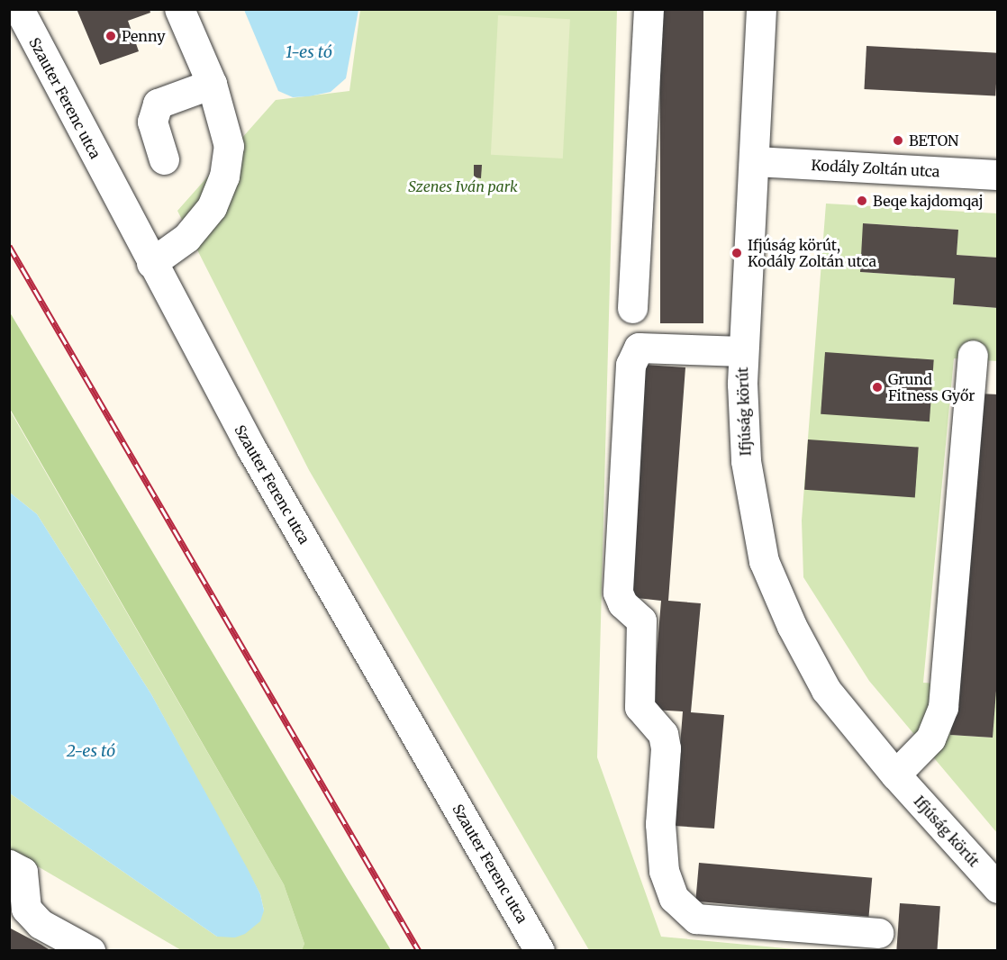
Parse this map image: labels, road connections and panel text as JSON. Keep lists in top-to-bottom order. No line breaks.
{"streets":{"street":["Szauter Ferenc utca","Kodály Zoltán utca","Ifjúság körút"]},"crossings":[["Kodály Zoltán utca","Ifjúság körút"]],"water":["1-es tó","2-es tó"],"parks":["Szenes Iván park"],"places":["Penny","BETON","Beqe kajdomqaj","Ifjúság körút, Kodály Zoltán utca","Grund Fitness Győr"]}
